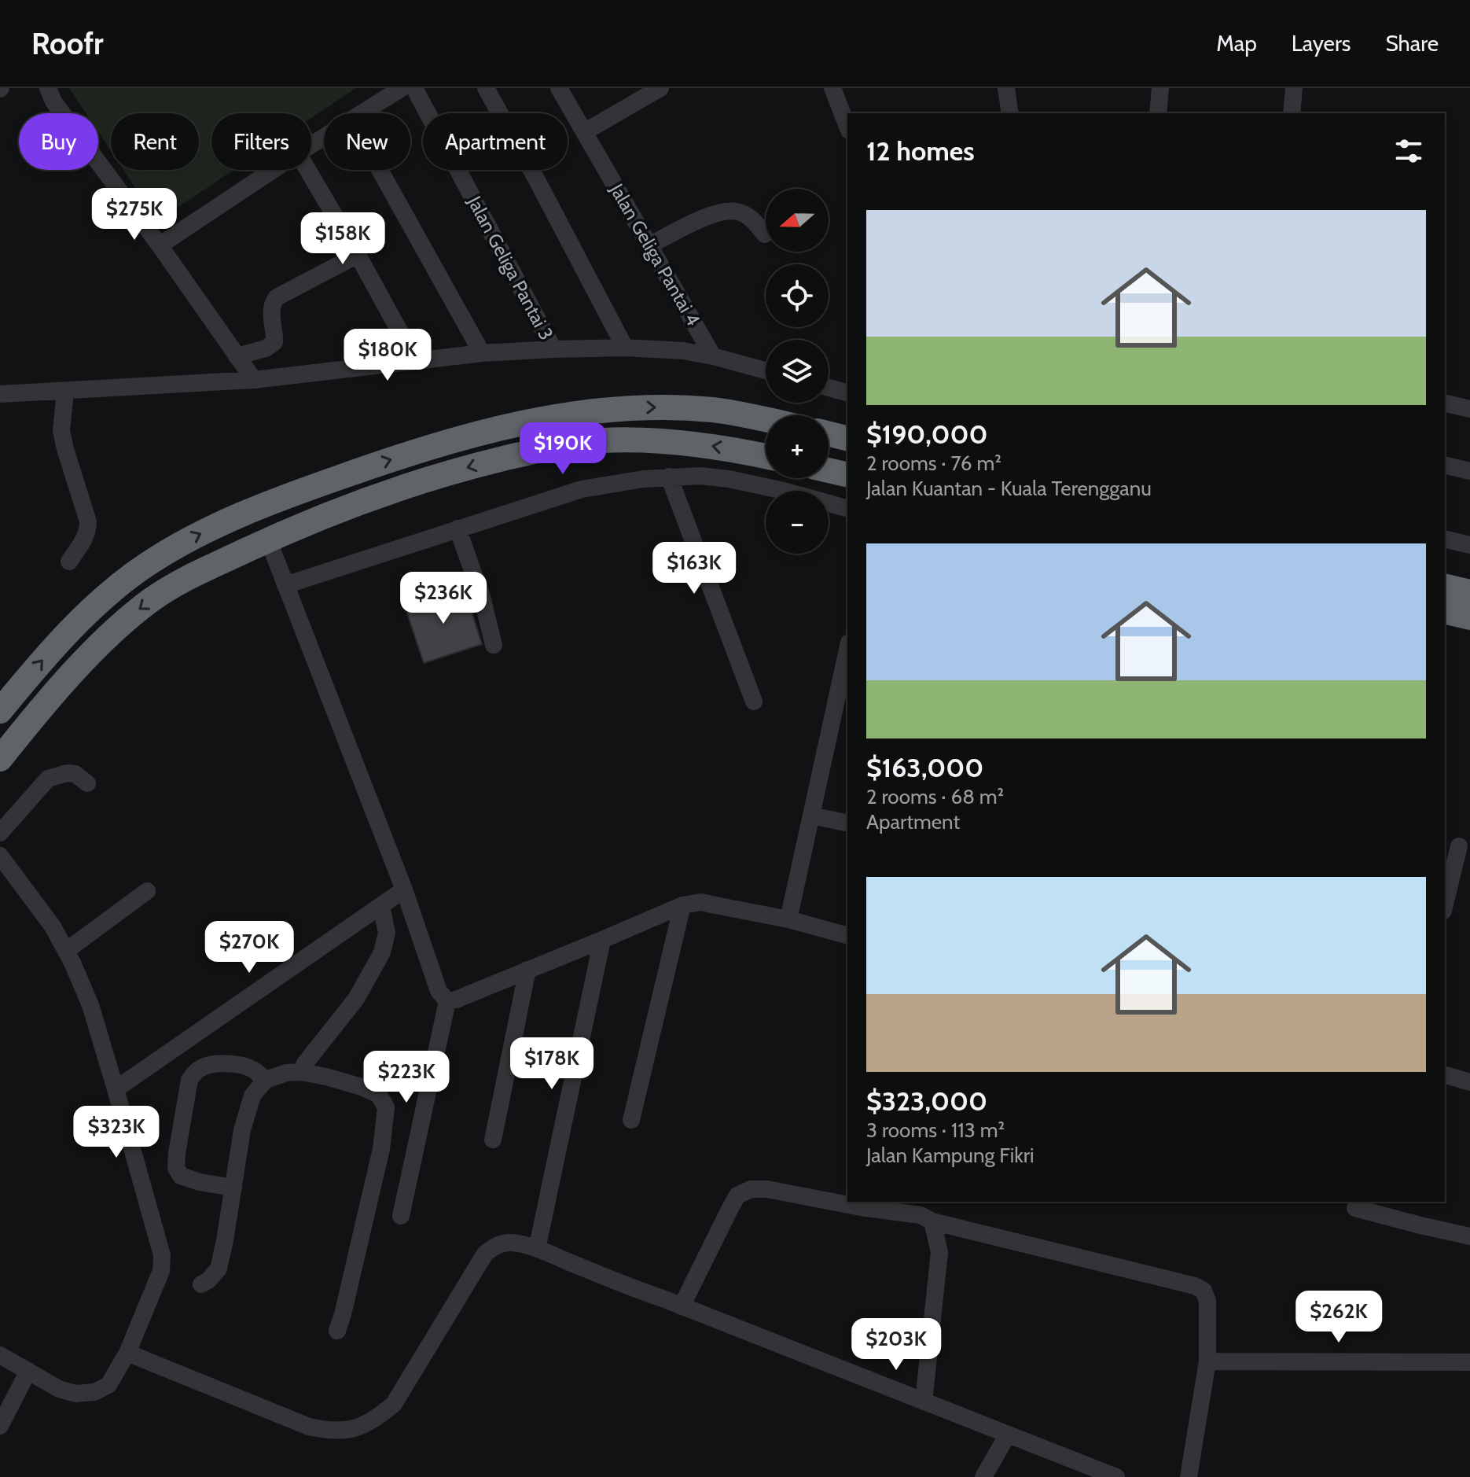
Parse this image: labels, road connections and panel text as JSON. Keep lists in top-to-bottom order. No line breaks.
{"streets":{"street":["Jalan Geliga Pantai 4","Jalan Geliga Pantai 3"]},"north":"left","page":{"header":"Roofr","nav":["Map","Layers","Share"],"chip":["Buy","Rent","Filters","New","Apartment"],"heading":"12 homes","price":["$275K","$158K","$180K","$190K","$163K","$236K","$270K","$178K","$223K","$323K","$262K","$203K"],"map_buttons":["+","−"],"list":[{"name":"$190,000","note":"2 rooms · 76 m² · Jalan Kuantan - Kuala Terengganu"},{"name":"$163,000","note":"2 rooms · 68 m² · Apartment"},{"name":"$323,000","note":"3 rooms · 113 m² · Jalan Kampung Fikri"}]}}
